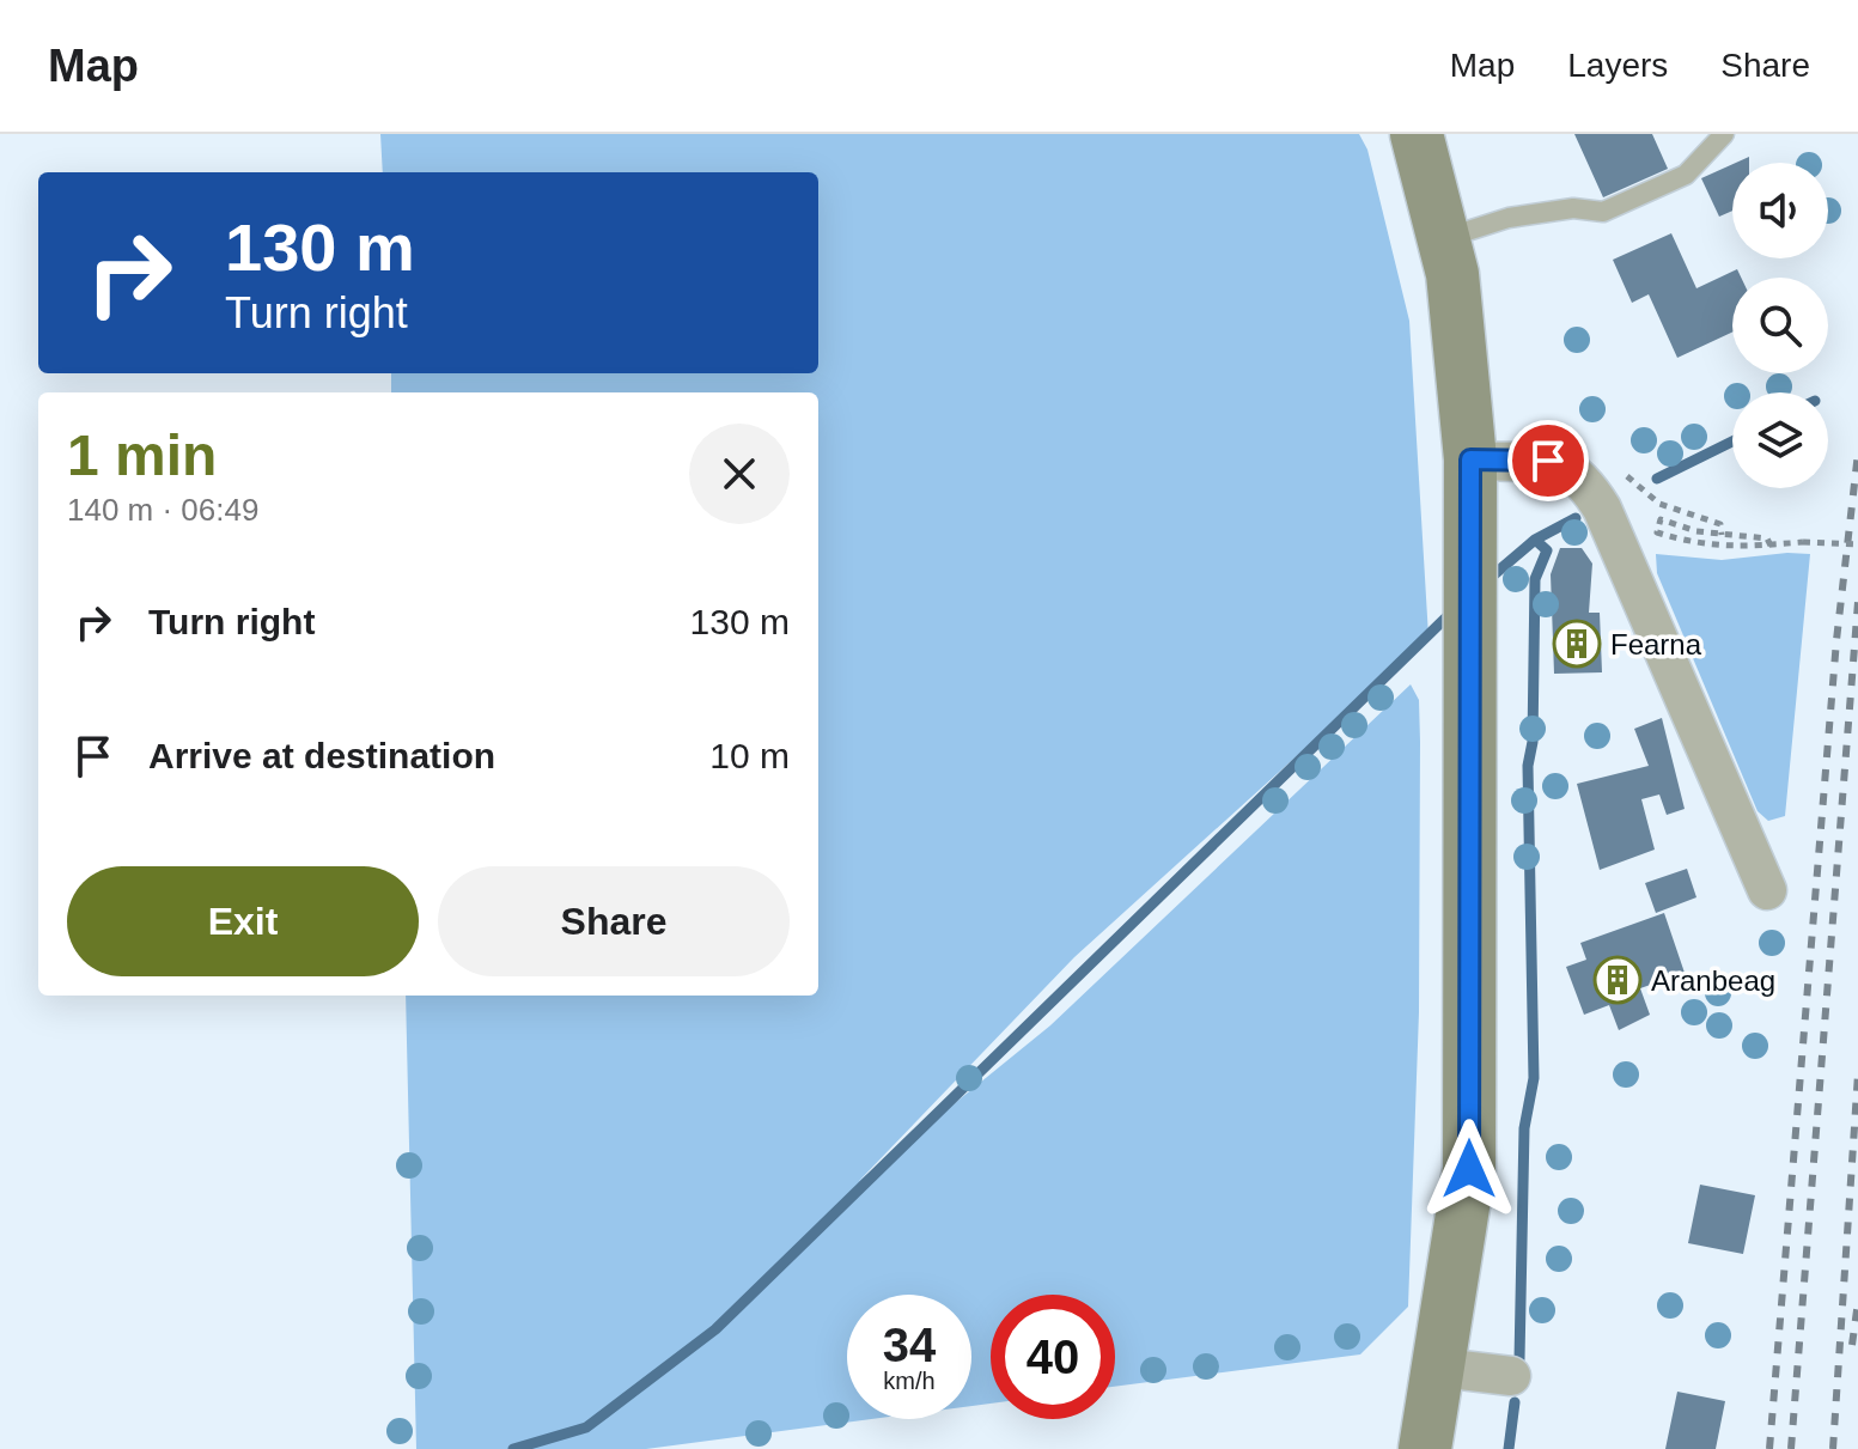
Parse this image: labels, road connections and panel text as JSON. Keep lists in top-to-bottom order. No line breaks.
{"places":{"building":["Fearna","Aranbeag"]},"page":{"header":"Map","nav":["Map","Layers","Share"],"turn":["130 m","Turn right"],"heading":["1 min","140 m · 06:49"],"list":[{"name":"Turn right","value":"130 m"},{"name":"Arrive at destination","value":"10 m"}],"buttons":["Exit","Share"],"speed":"34 km/h","limit":"40"}}
